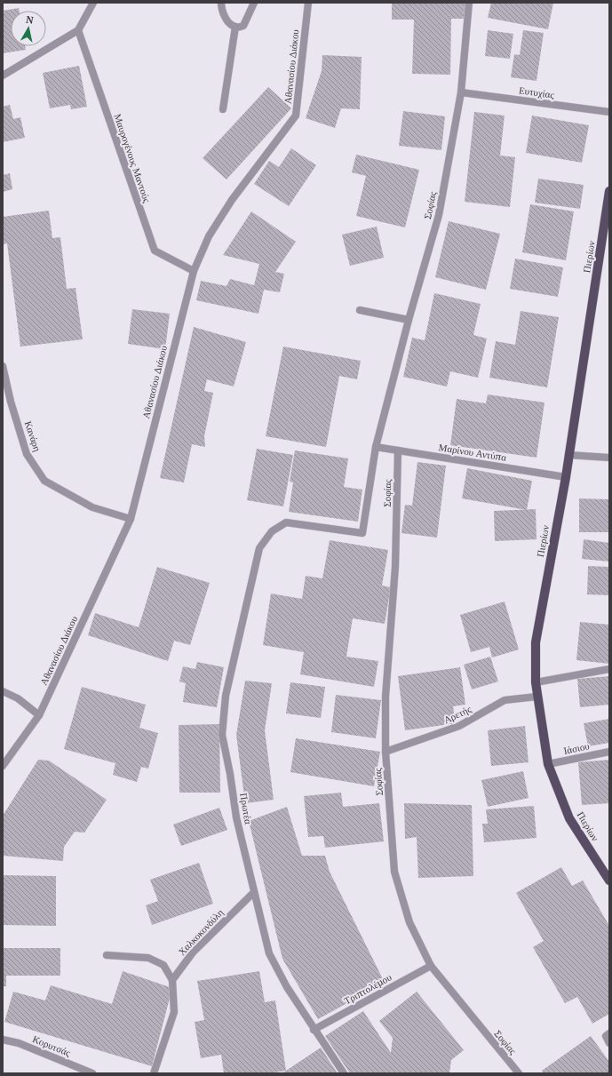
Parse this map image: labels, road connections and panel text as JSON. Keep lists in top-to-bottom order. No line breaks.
{"streets":{"main road":["Πιερίων"],"street":["Αθανασίου Διάκου","Ευτυχίας","Μαυρογένους Μαντούς","Σοφίας","Κανάρη","Μαρίνου Αντύπα","Αρετής","Ιάσιου","Πρωτέα","Χαλκοκονδύλη","Τριπτολέμου","Κορυτσάς"]},"crossings":[["Αθανασίου Διάκου","Μαυρογένους Μαντούς"],["Αθανασίου Διάκου","Κανάρη"],["Ευτυχίας","Σοφίας"],["Σοφίας","Μαρίνου Αντύπα"],["Σοφίας","Αρετής"],["Σοφίας","Πρωτέα"],["Σοφίας","Τριπτολέμου"],["Πιερίων","Μαρίνου Αντύπα"],["Πιερίων","Αρετής"],["Πιερίων","Ιάσιου"],["Πρωτέα","Χαλκοκονδύλη"],["Πρωτέα","Τριπτολέμου"]],"north":"top"}
